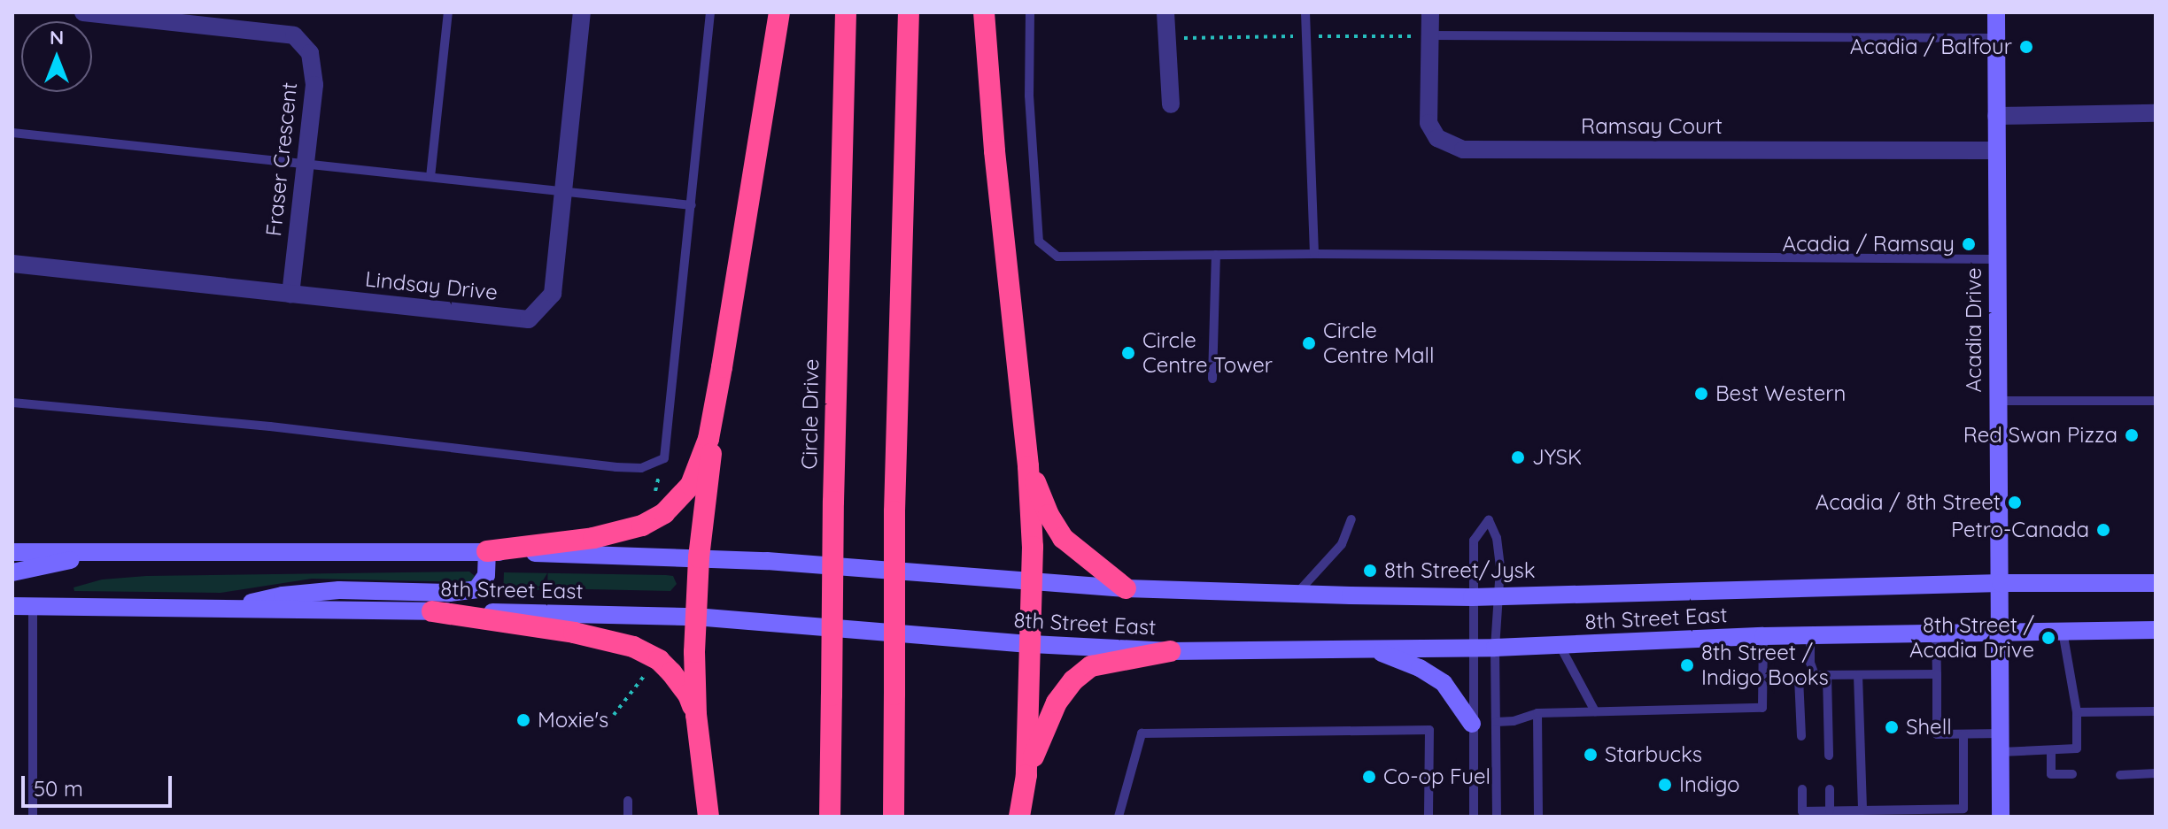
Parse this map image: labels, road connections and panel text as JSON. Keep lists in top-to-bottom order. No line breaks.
{"streets":{"highway":["Circle Drive"],"main road":["Acadia Drive","8th Street East"],"street":["Ramsay Court","Fraser Crescent","Lindsay Drive"]},"crossings":[["Ramsay Court","Acadia Drive"],["Fraser Crescent","Lindsay Drive"],["Acadia Drive","8th Street East"]],"places":["Acadia / Balfour","Acadia / Ramsay","Circle Centre Mall","Circle Centre Tower","Best Western","Red Swan Pizza","JYSK","Acadia / 8th Street","Petro-Canada","8th Street/Jysk","8th Street / Acadia Drive","8th Street / Indigo Books","Moxie's","Shell","Starbucks","Co-op Fuel","Indigo"],"scale_bar":"50 m","north":"top"}
